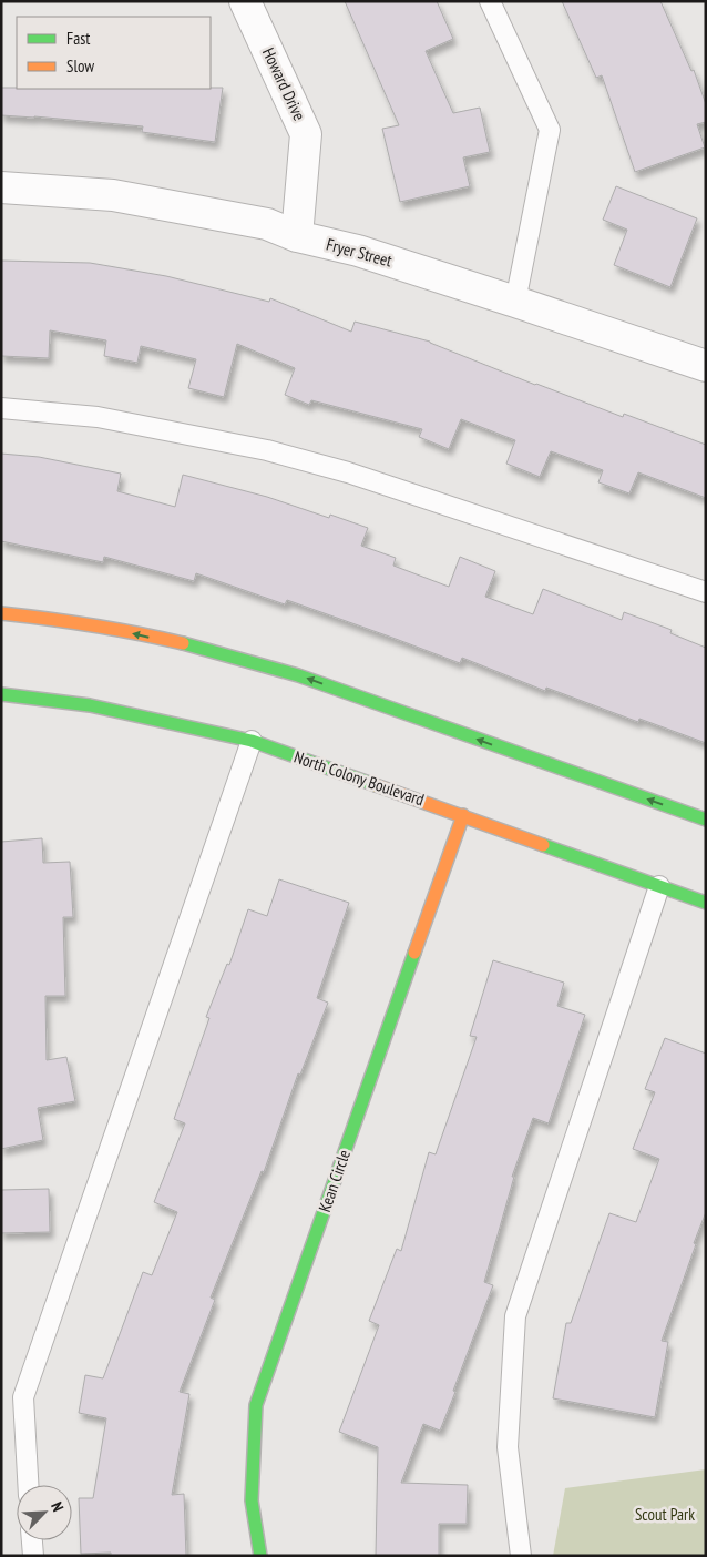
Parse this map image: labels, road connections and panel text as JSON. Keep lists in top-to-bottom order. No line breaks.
{"streets":{"street":["Howard Drive","Fryer Street","North Colony Boulevard","Kean Circle"]},"crossings":[["Howard Drive","Fryer Street"],["North Colony Boulevard","Kean Circle"]],"parks":["Scout Park"],"legend":["Fast","Slow"],"north":"top right"}
